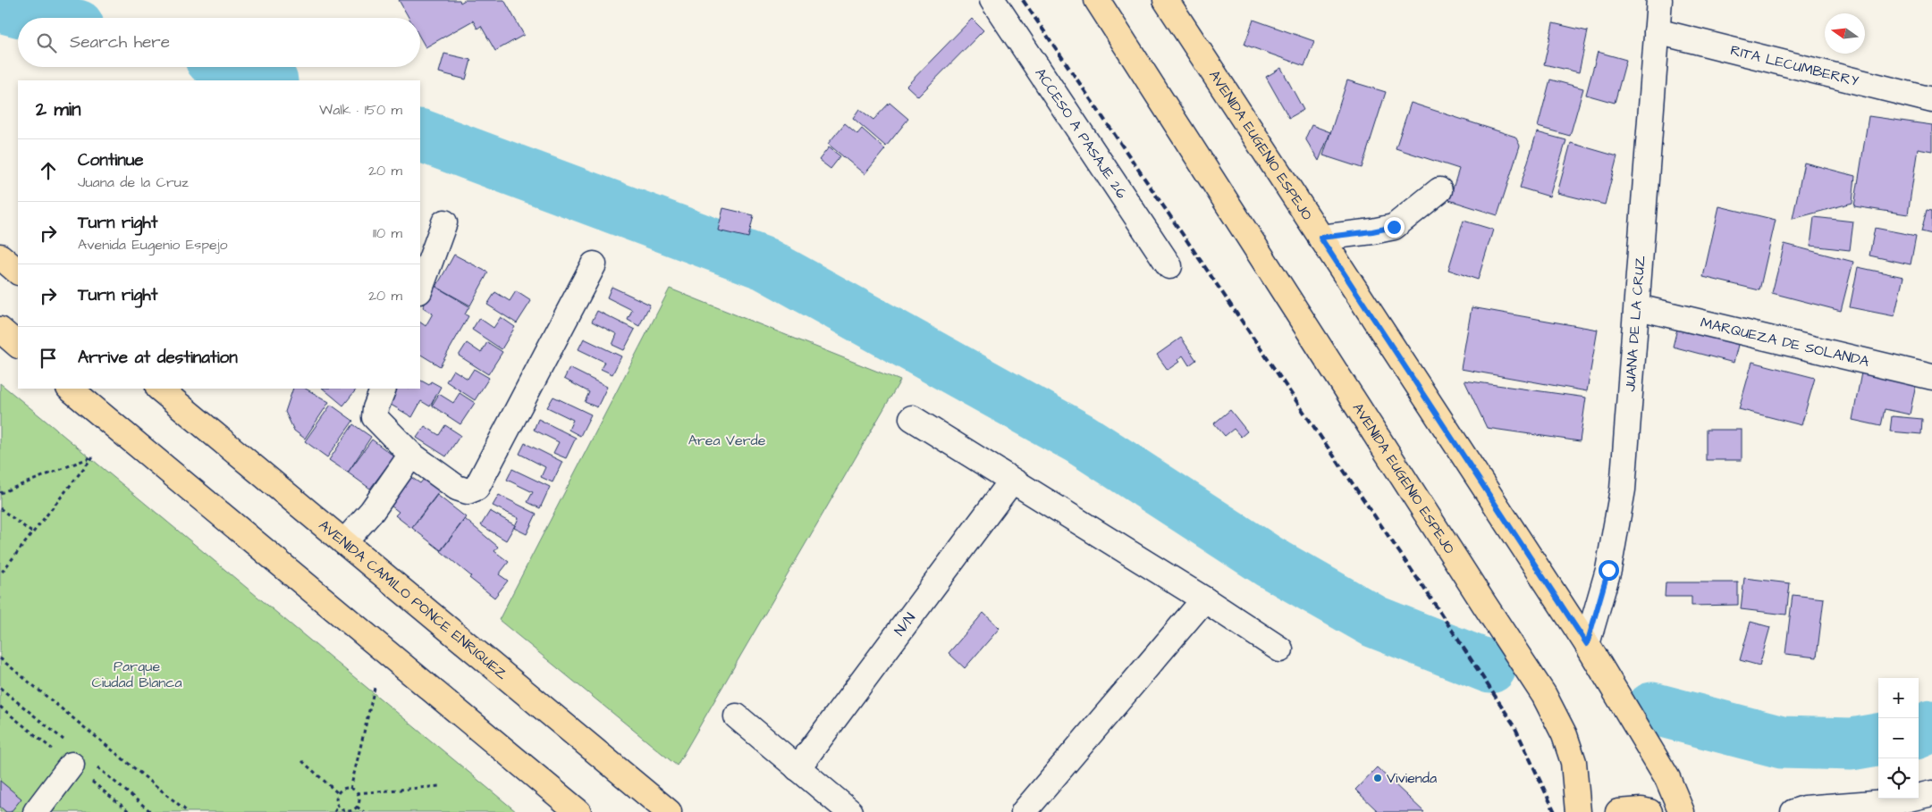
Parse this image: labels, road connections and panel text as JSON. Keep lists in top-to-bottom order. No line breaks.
{"streets":{"main road":["AVENIDA EUGENIO ESPEJO","AVENIDA CAMILO PONCE ENRIQUEZ"],"street":["RITA LECUMBERRY","ACCESO A PASAJE 26","JUANA DE LA CRUZ","MARQUEZA DE SOLANDA","N/N"]},"crossings":[["RITA LECUMBERRY","JUANA DE LA CRUZ"],["AVENIDA EUGENIO ESPEJO","JUANA DE LA CRUZ"],["JUANA DE LA CRUZ","MARQUEZA DE SOLANDA"]],"parks":["Area Verde","Parque Ciudad Blanca"],"places":["Vivienda"],"north":"left","page":{"search":"Search here","heading":["2 min","Walk · 150 m"],"list":[["Continue","Juana de la Cruz","20 m"],["Turn right","Avenida Eugenio Espejo","110 m"],["Turn right","20 m"],"Arrive at destination"],"map_buttons":["+","−"]}}
